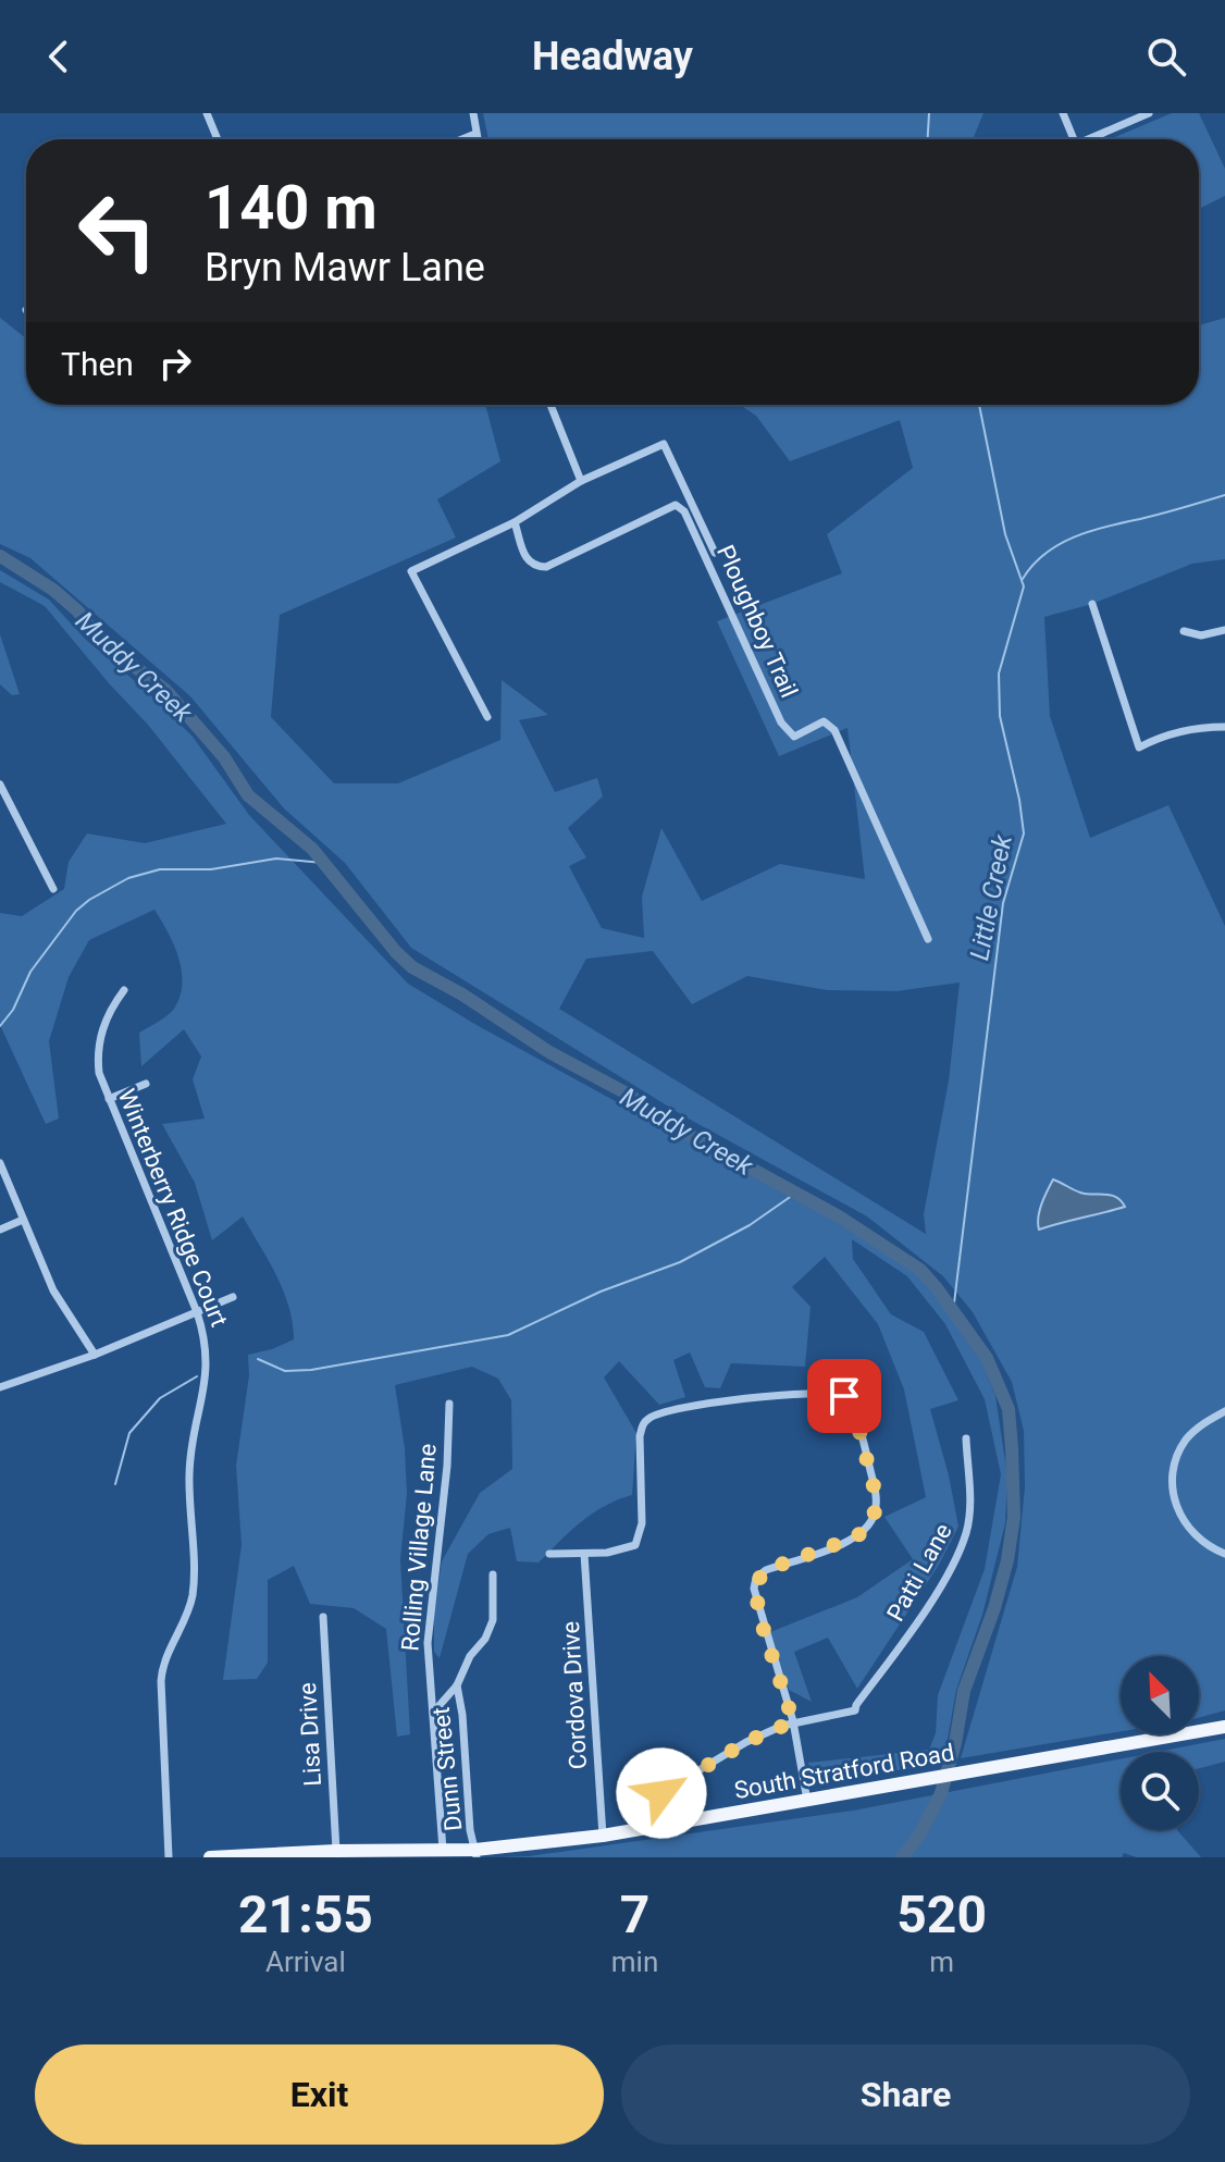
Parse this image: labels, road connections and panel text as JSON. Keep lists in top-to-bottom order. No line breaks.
{"streets":{"main road":["South Stratford Road"],"street":["Ploughboy Trail","Winterberry Ridge Court","Rolling Village Lane","Patti Lane","Cordova Drive","Lisa Drive","Dunn Street"]},"crossings":[["Rolling Village Lane","South Stratford Road"],["Cordova Drive","South Stratford Road"],["Lisa Drive","South Stratford Road"],["Dunn Street","South Stratford Road"]],"water":["Muddy Creek","Little Creek"],"north":"top left","page":{"header":"Headway","turn":["140 m","Bryn Mawr Lane"],"then":"Then","eta":["21:55","Arrival","7","min","520","m"],"buttons":["Exit","Share"]}}
